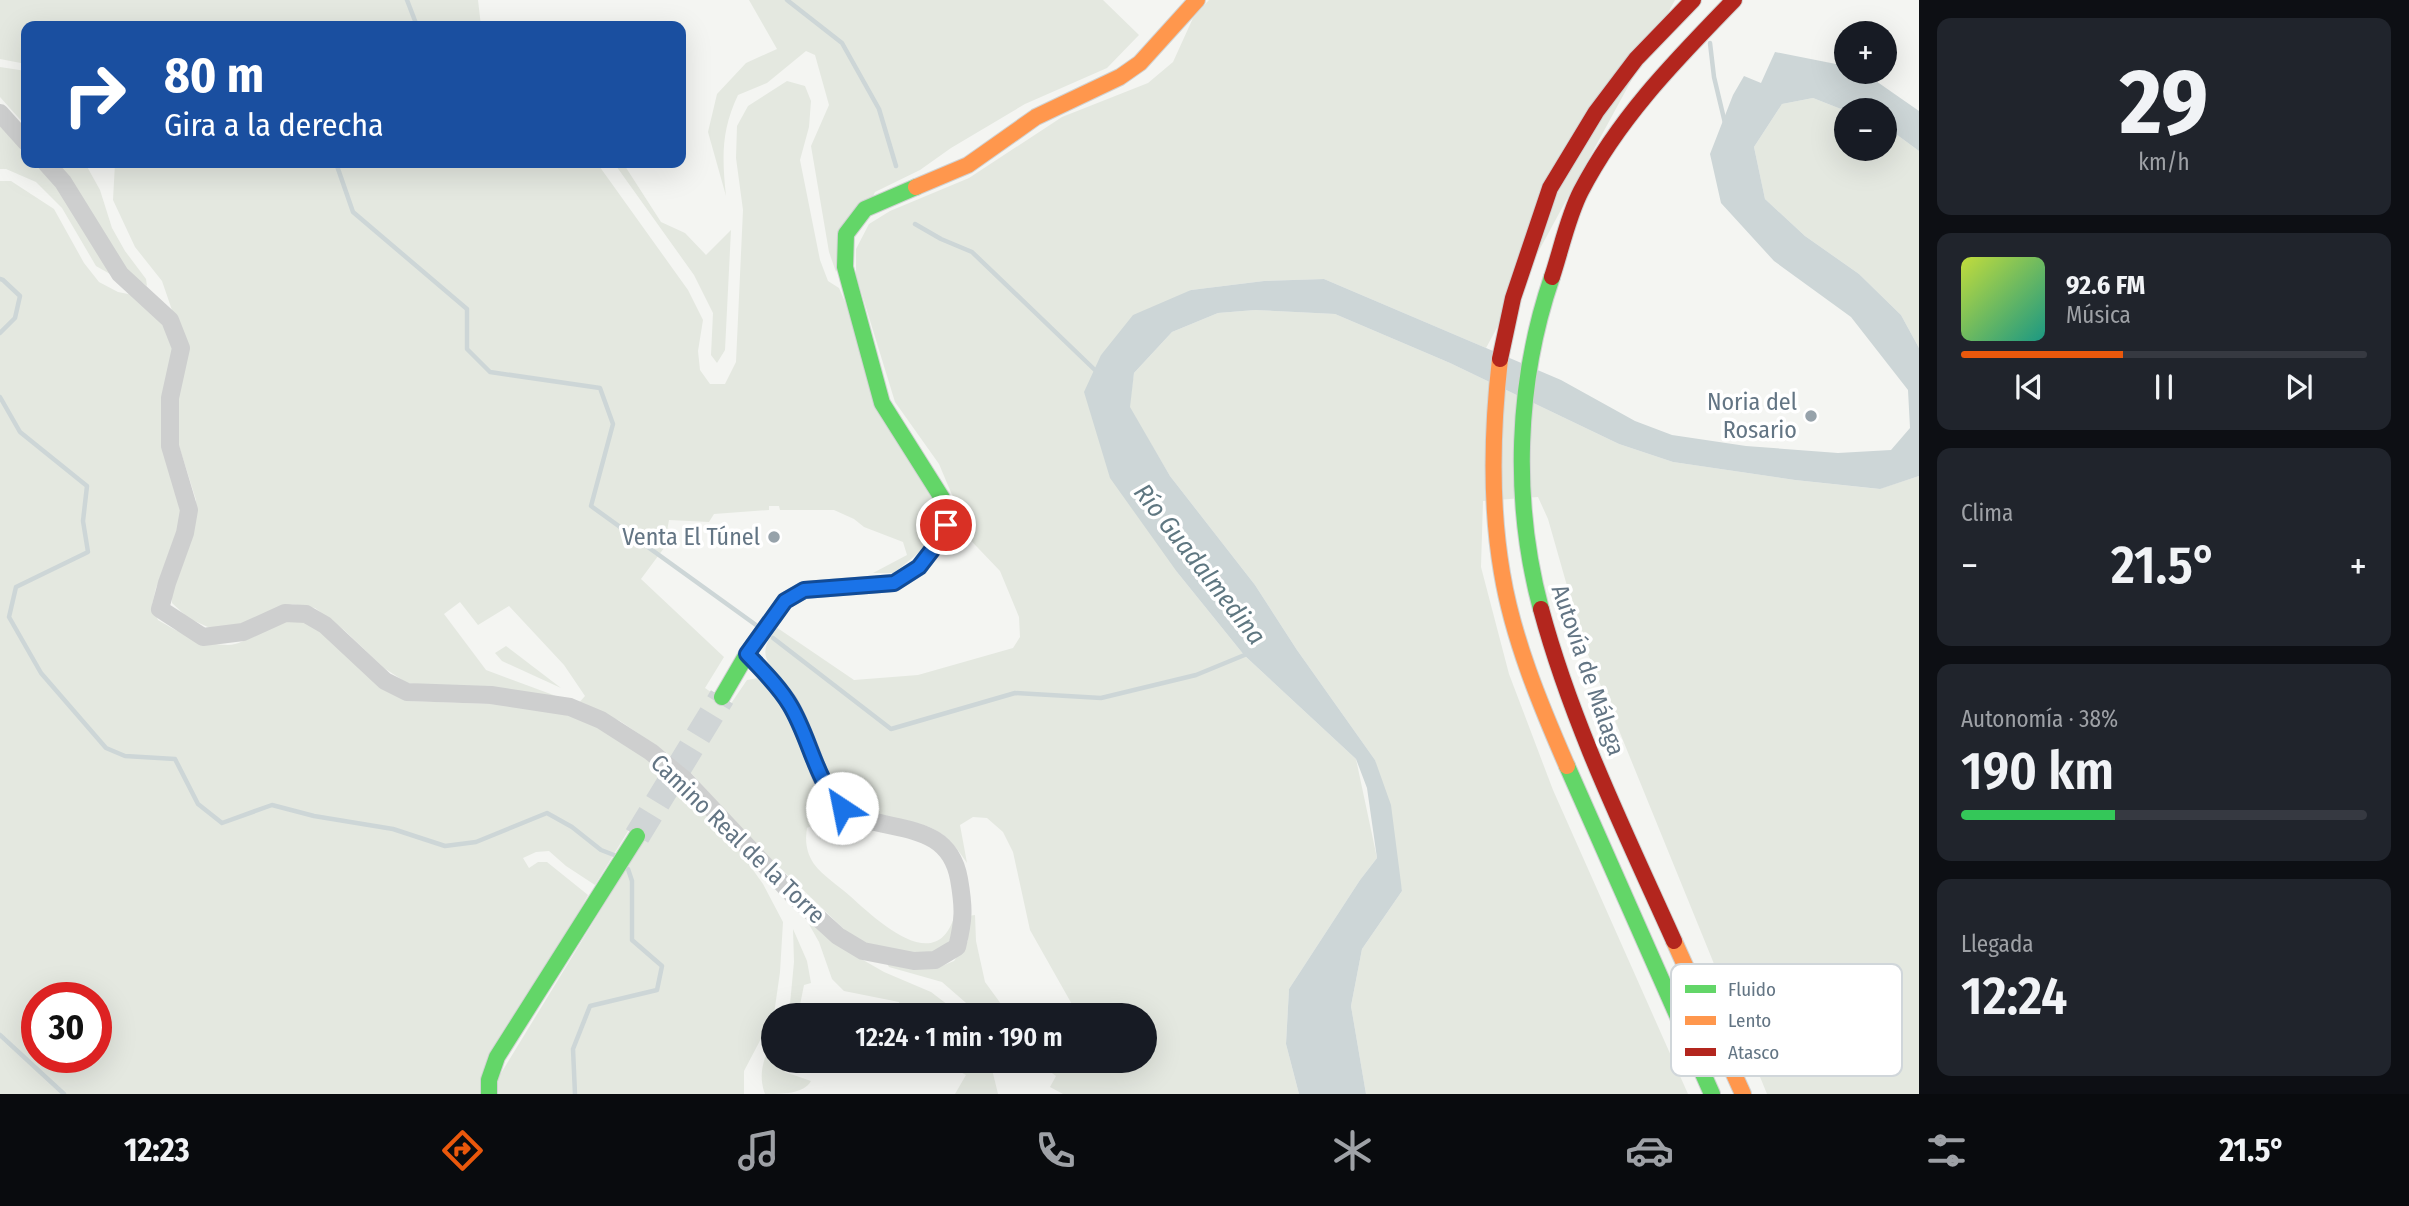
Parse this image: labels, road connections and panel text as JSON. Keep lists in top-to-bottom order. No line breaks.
{"streets":{"main road":["Autovía de Málaga"],"street":["Camino Real de la Torre"]},"water":["Río Guadalmedina"],"places":["Noria del Rosario","Venta El Túnel"],"legend":["Fluido","Lento","Atasco"],"page":{"tile":[["29","km/h"],"Clima",["Autonomía · 38%","190 km"],["Llegada","12:24"]],"map_buttons":["+","−"],"turn":["80 m","Gira a la derecha"],"song":["92.6 FM","Música"],"heat":["−","21.5°","+"],"limit":"30","trip":"12:24 · 1 min · 190 m","tabs":["12:23","21.5°"]}}
